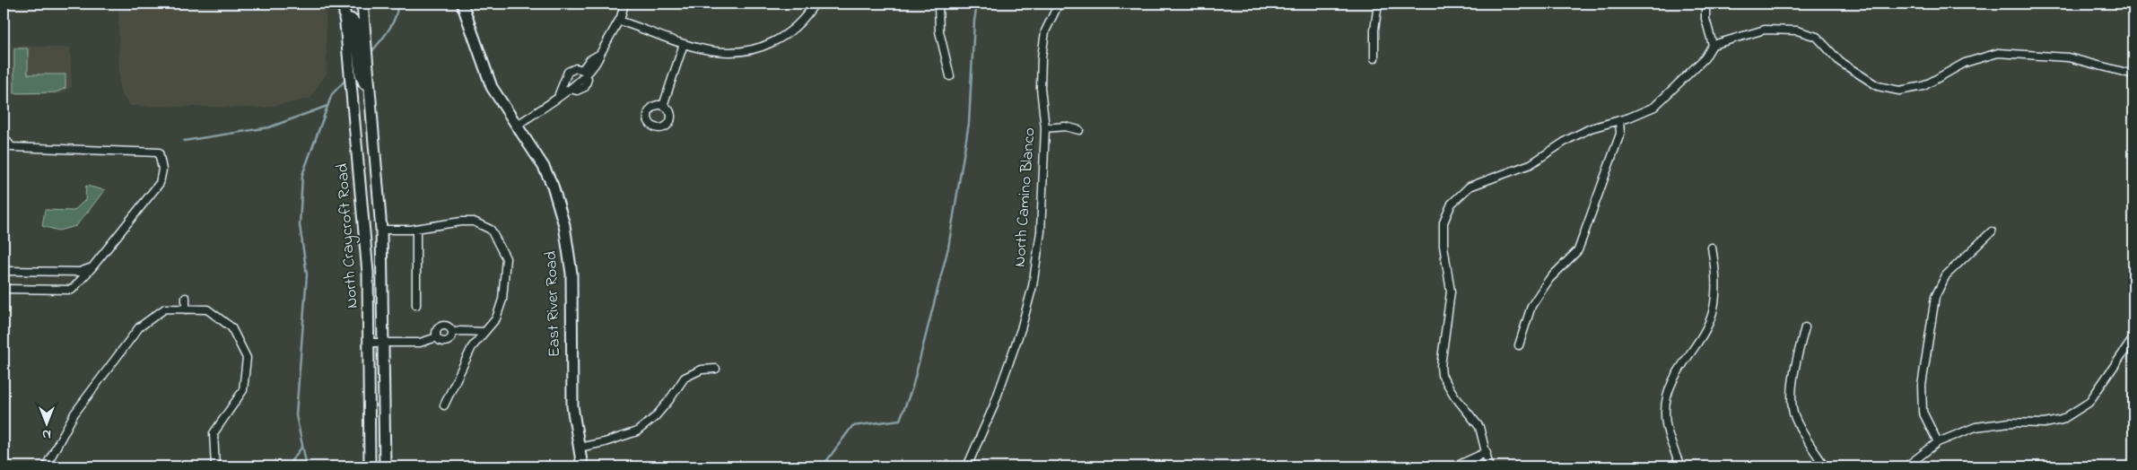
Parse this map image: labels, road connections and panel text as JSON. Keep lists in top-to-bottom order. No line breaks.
{"streets":{"main road":["North Craycroft Road","East River Road"],"street":["North Camino Blanco"]},"north":"bottom"}
